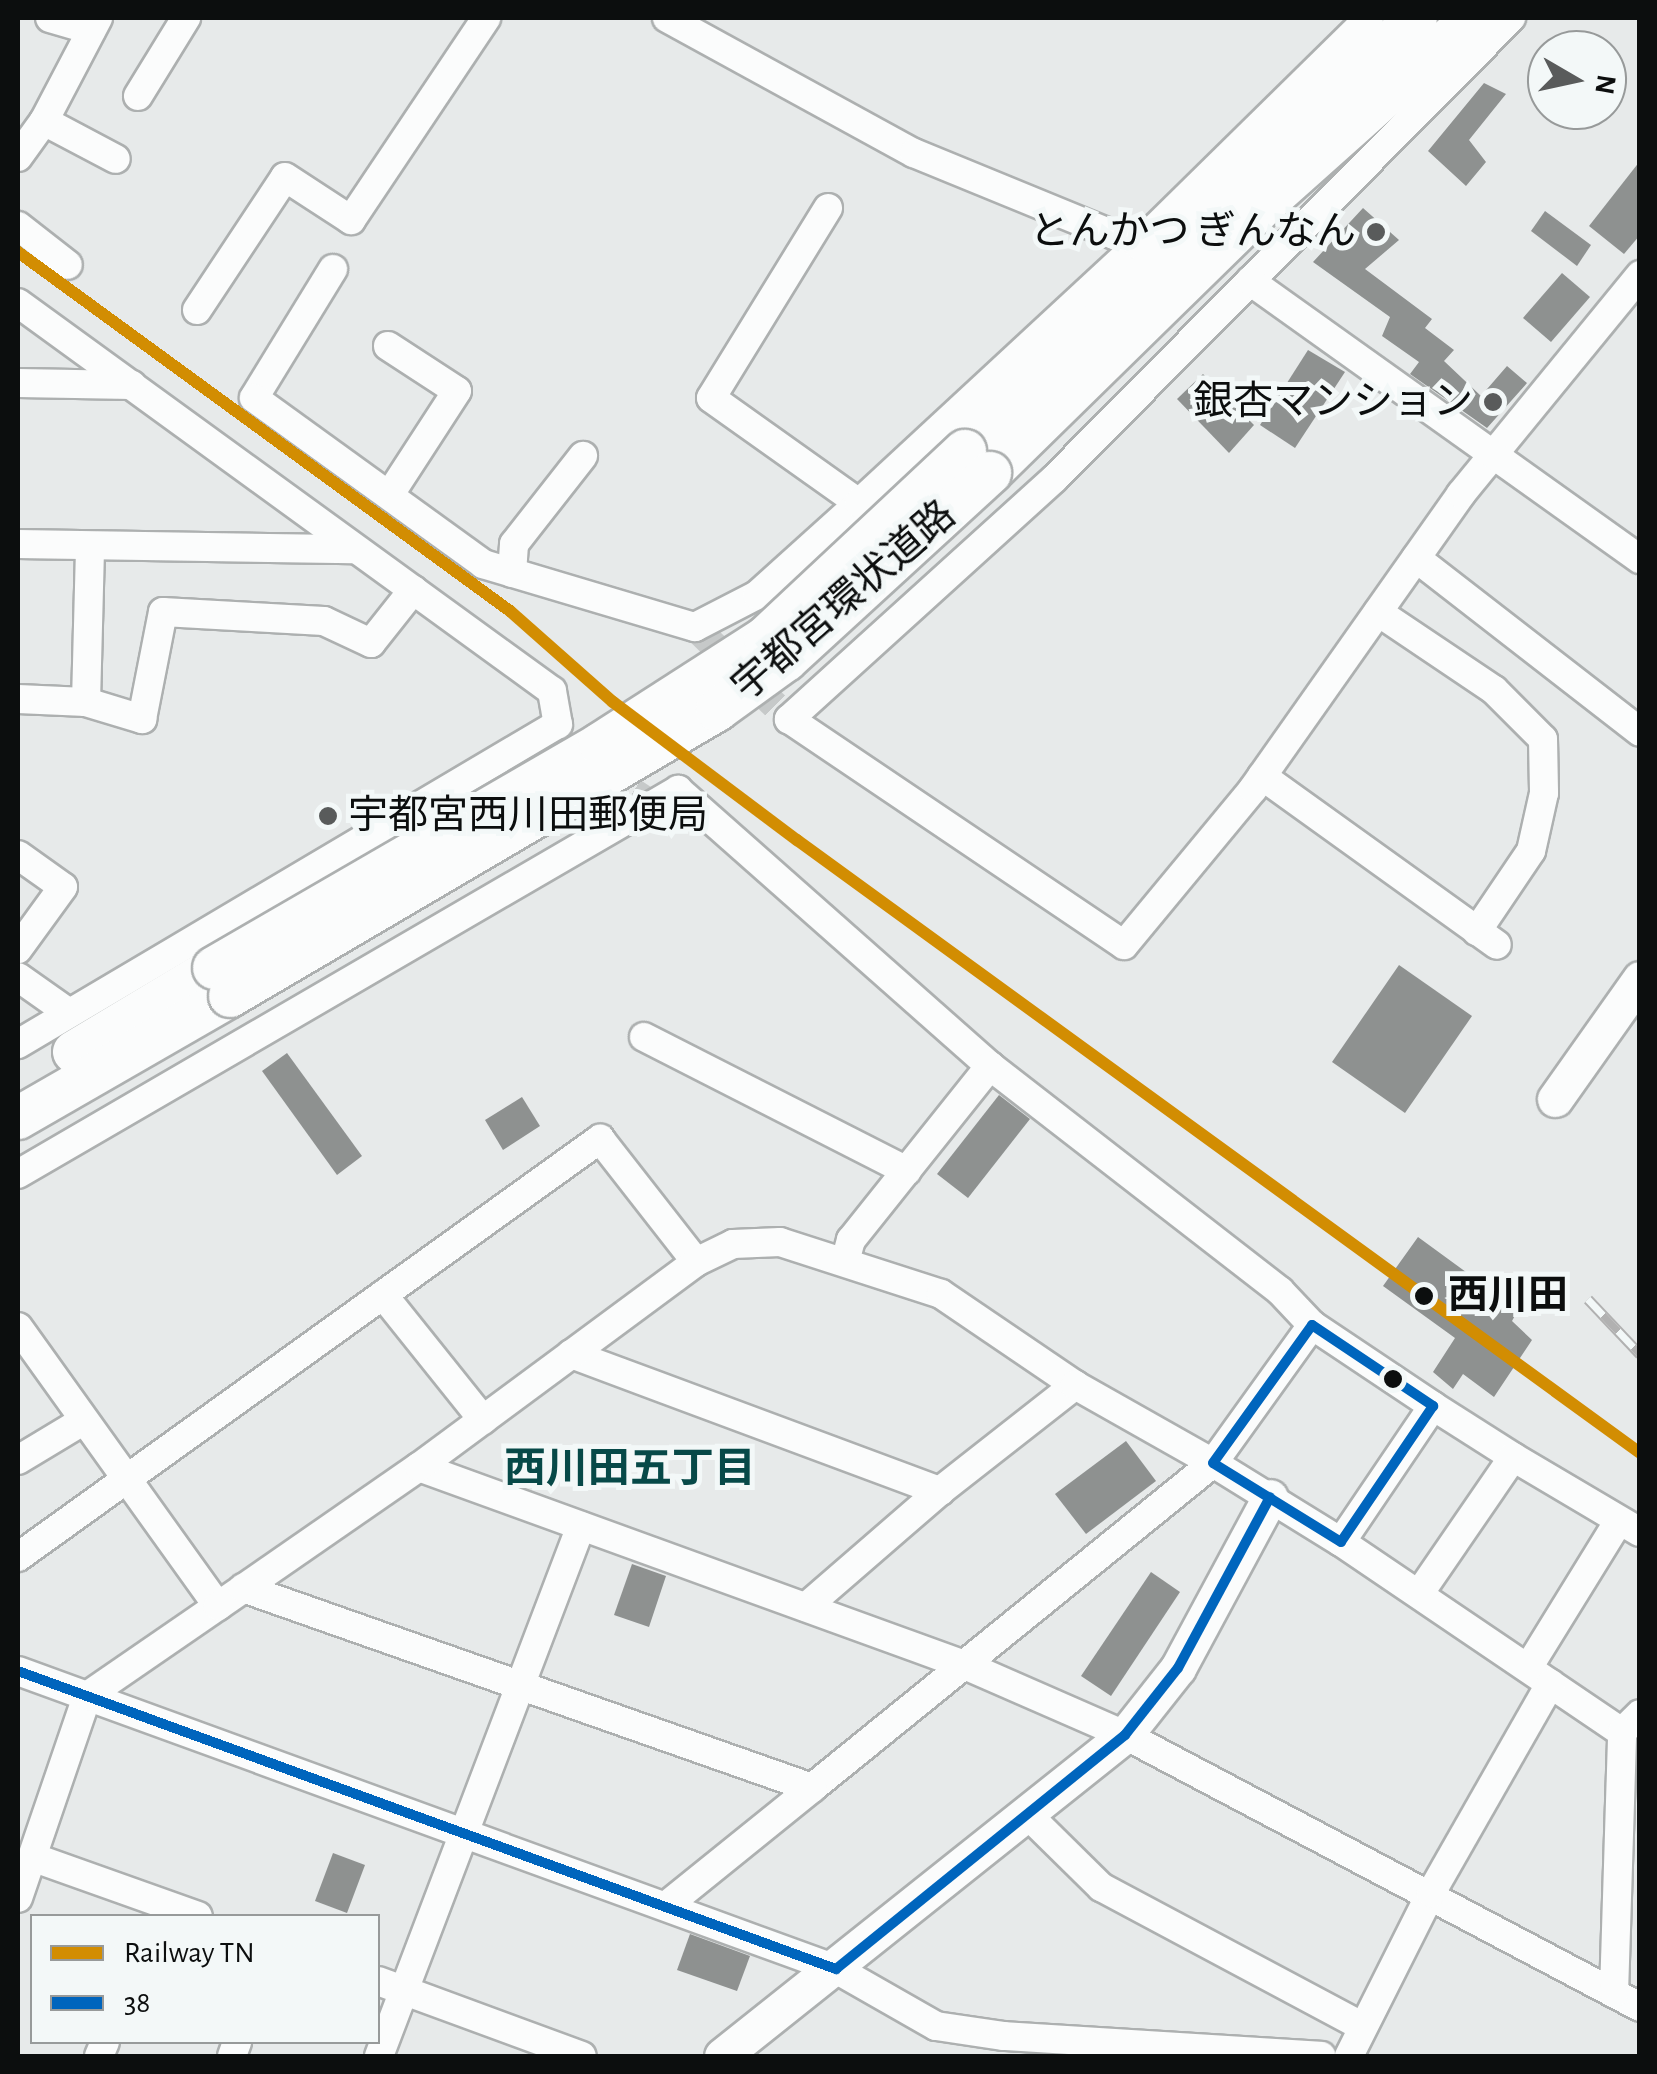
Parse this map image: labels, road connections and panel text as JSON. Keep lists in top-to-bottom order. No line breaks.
{"streets":{"highway":["宇都宮環状道路"]},"districts":["西川田五丁目"],"places":["とんかつ ぎんなん","銀杏マンション","宇都宮西川田郵便局","西川田"],"lines":["rail line TN","transit line 38"],"legend":["Railway TN","38"],"north":"right"}
